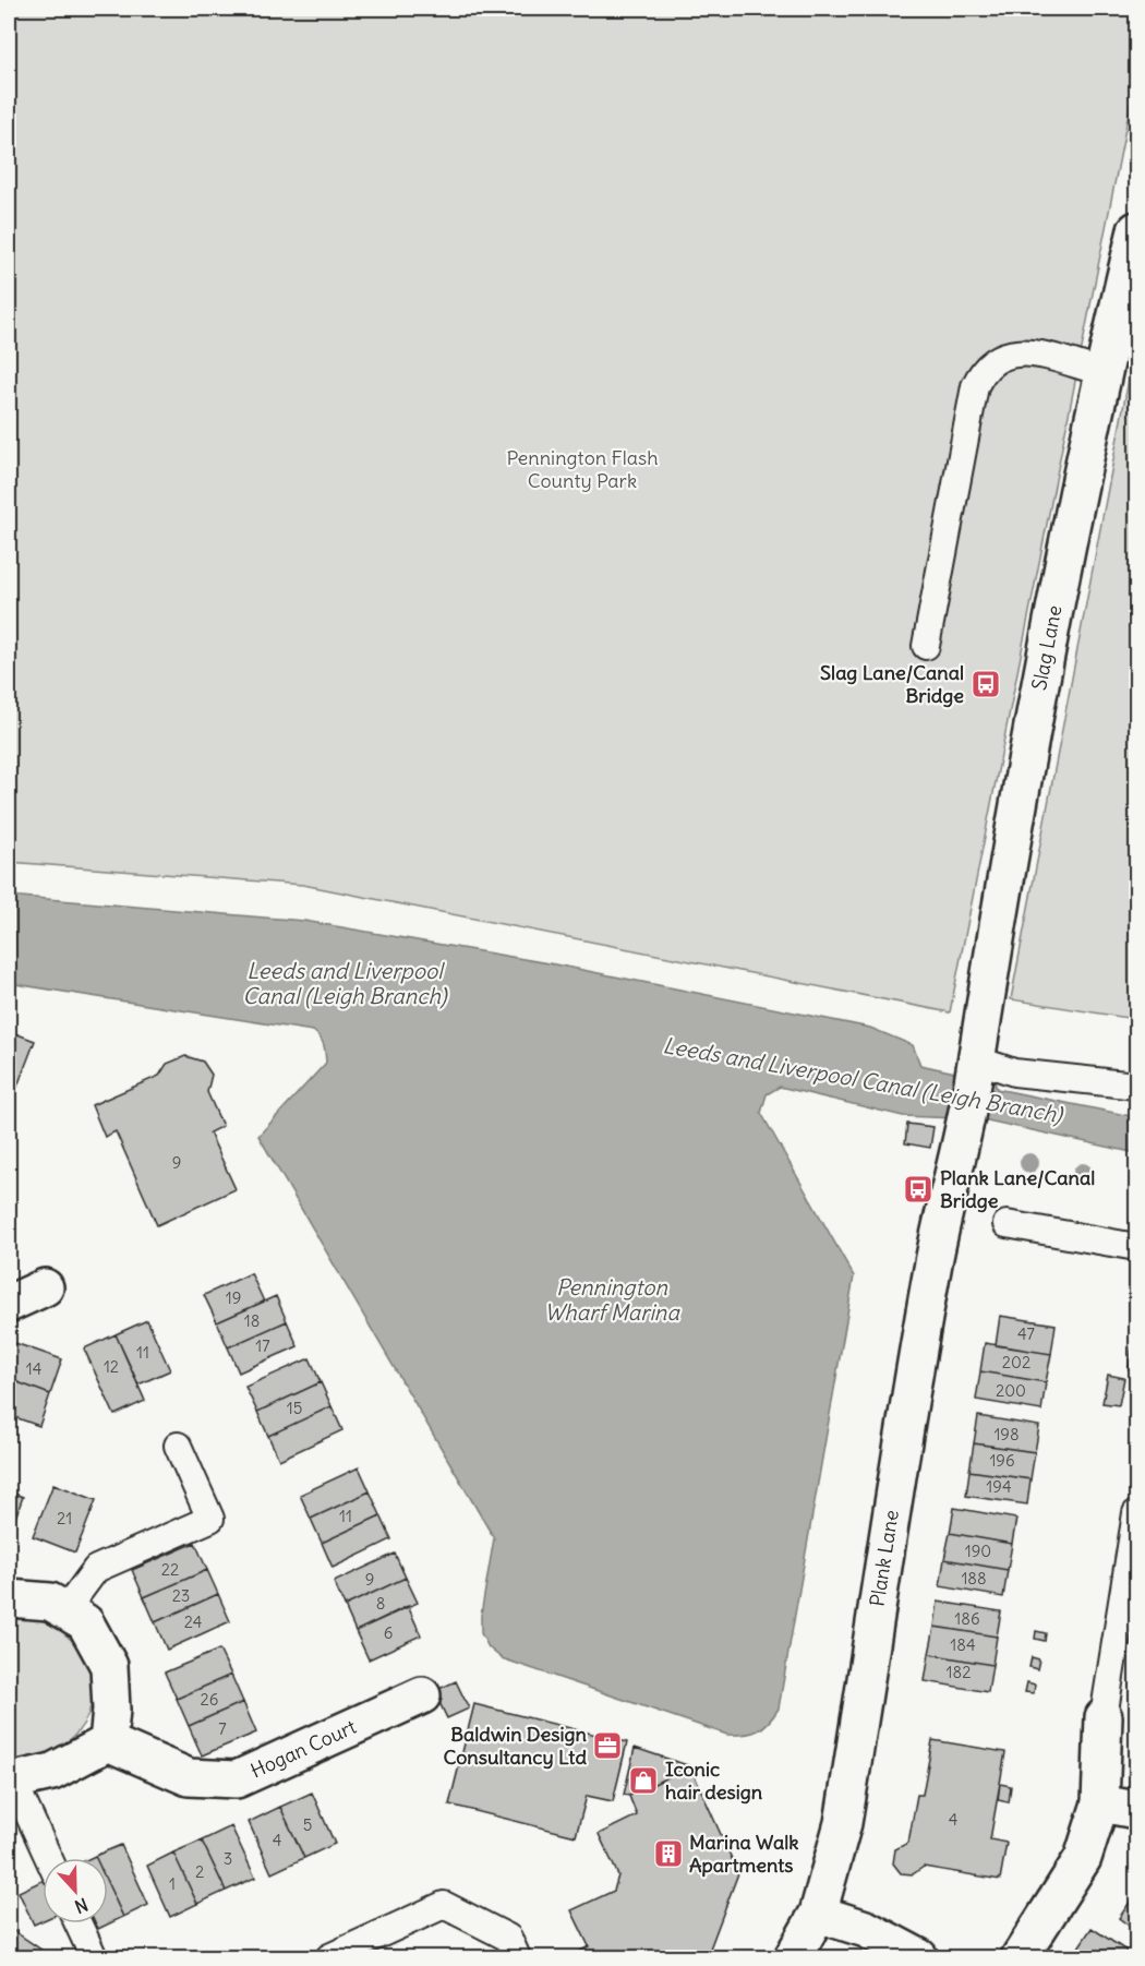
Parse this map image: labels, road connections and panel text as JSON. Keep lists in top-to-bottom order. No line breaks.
{"streets":{"street":["Slag Lane","Plank Lane","Hogan Court"]},"crossings":[["Slag Lane","Plank Lane"]],"water":["Leeds and Liverpool Canal (Leigh Branch)","Pennington Wharf Marina"],"parks":["Pennington Flash County Park"],"places":{"bus stop":["Slag Lane/Canal Bridge","Plank Lane/Canal Bridge"],"office":["Baldwin Design Consultancy Ltd"],"shop":["Iconic hair design"],"building":["Marina Walk Apartments"]},"house_numbers":["9","19","18","47","17","11","202","12","14","200","15","198","196","194","11","21","190","22","188","9","23","8","186","24","6","184","182","26","7","4","5","4","3","2","1"],"north":"bottom"}
